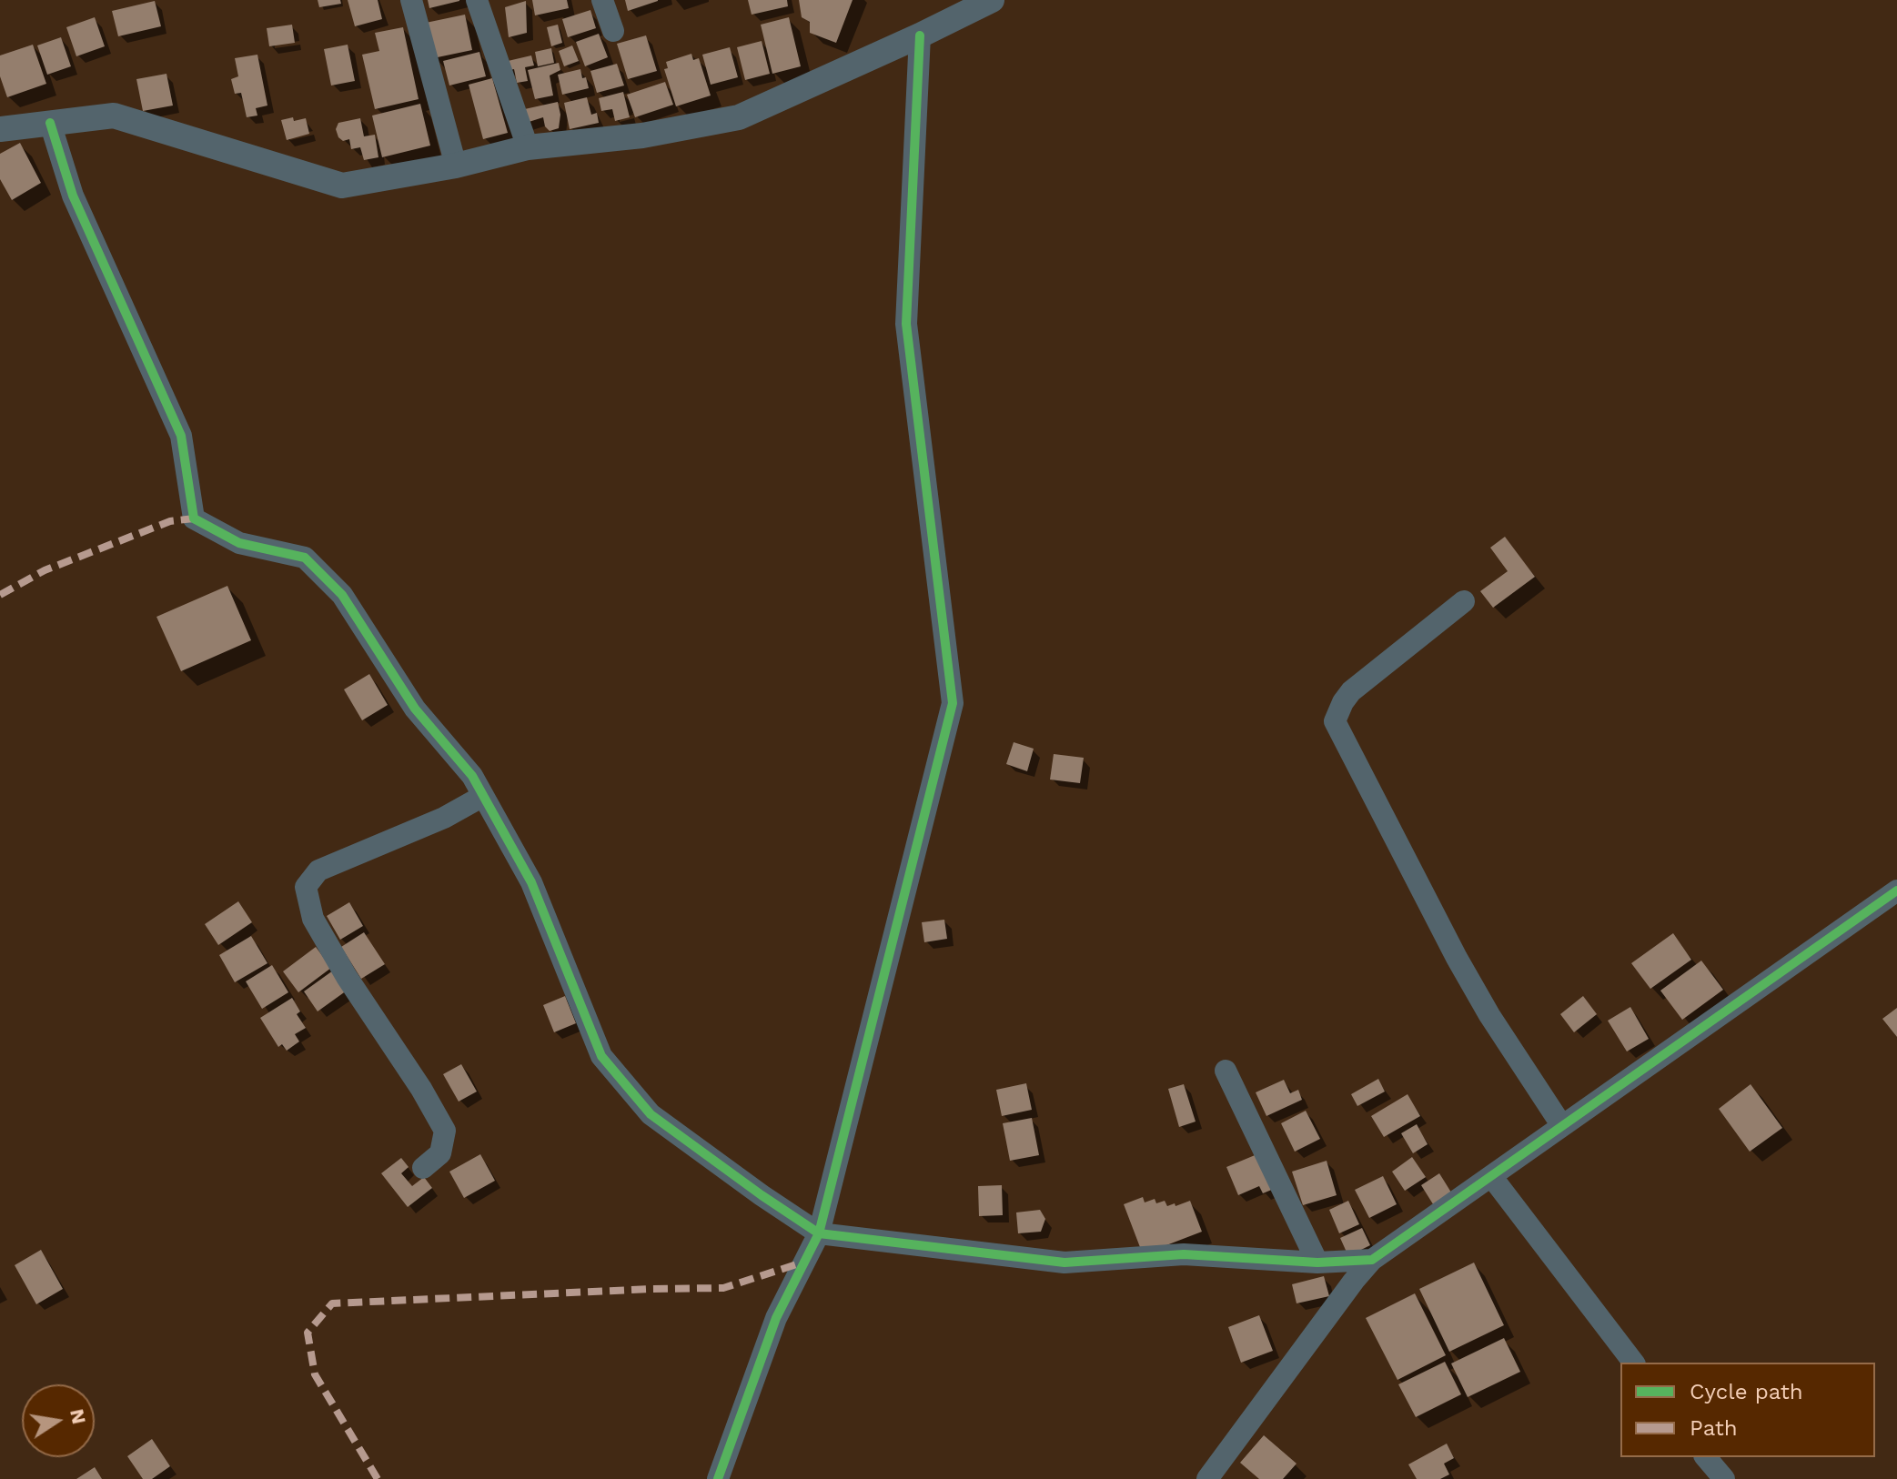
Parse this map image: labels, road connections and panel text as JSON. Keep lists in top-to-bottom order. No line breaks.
{"legend":["Cycle path","Path"],"north":"right"}
